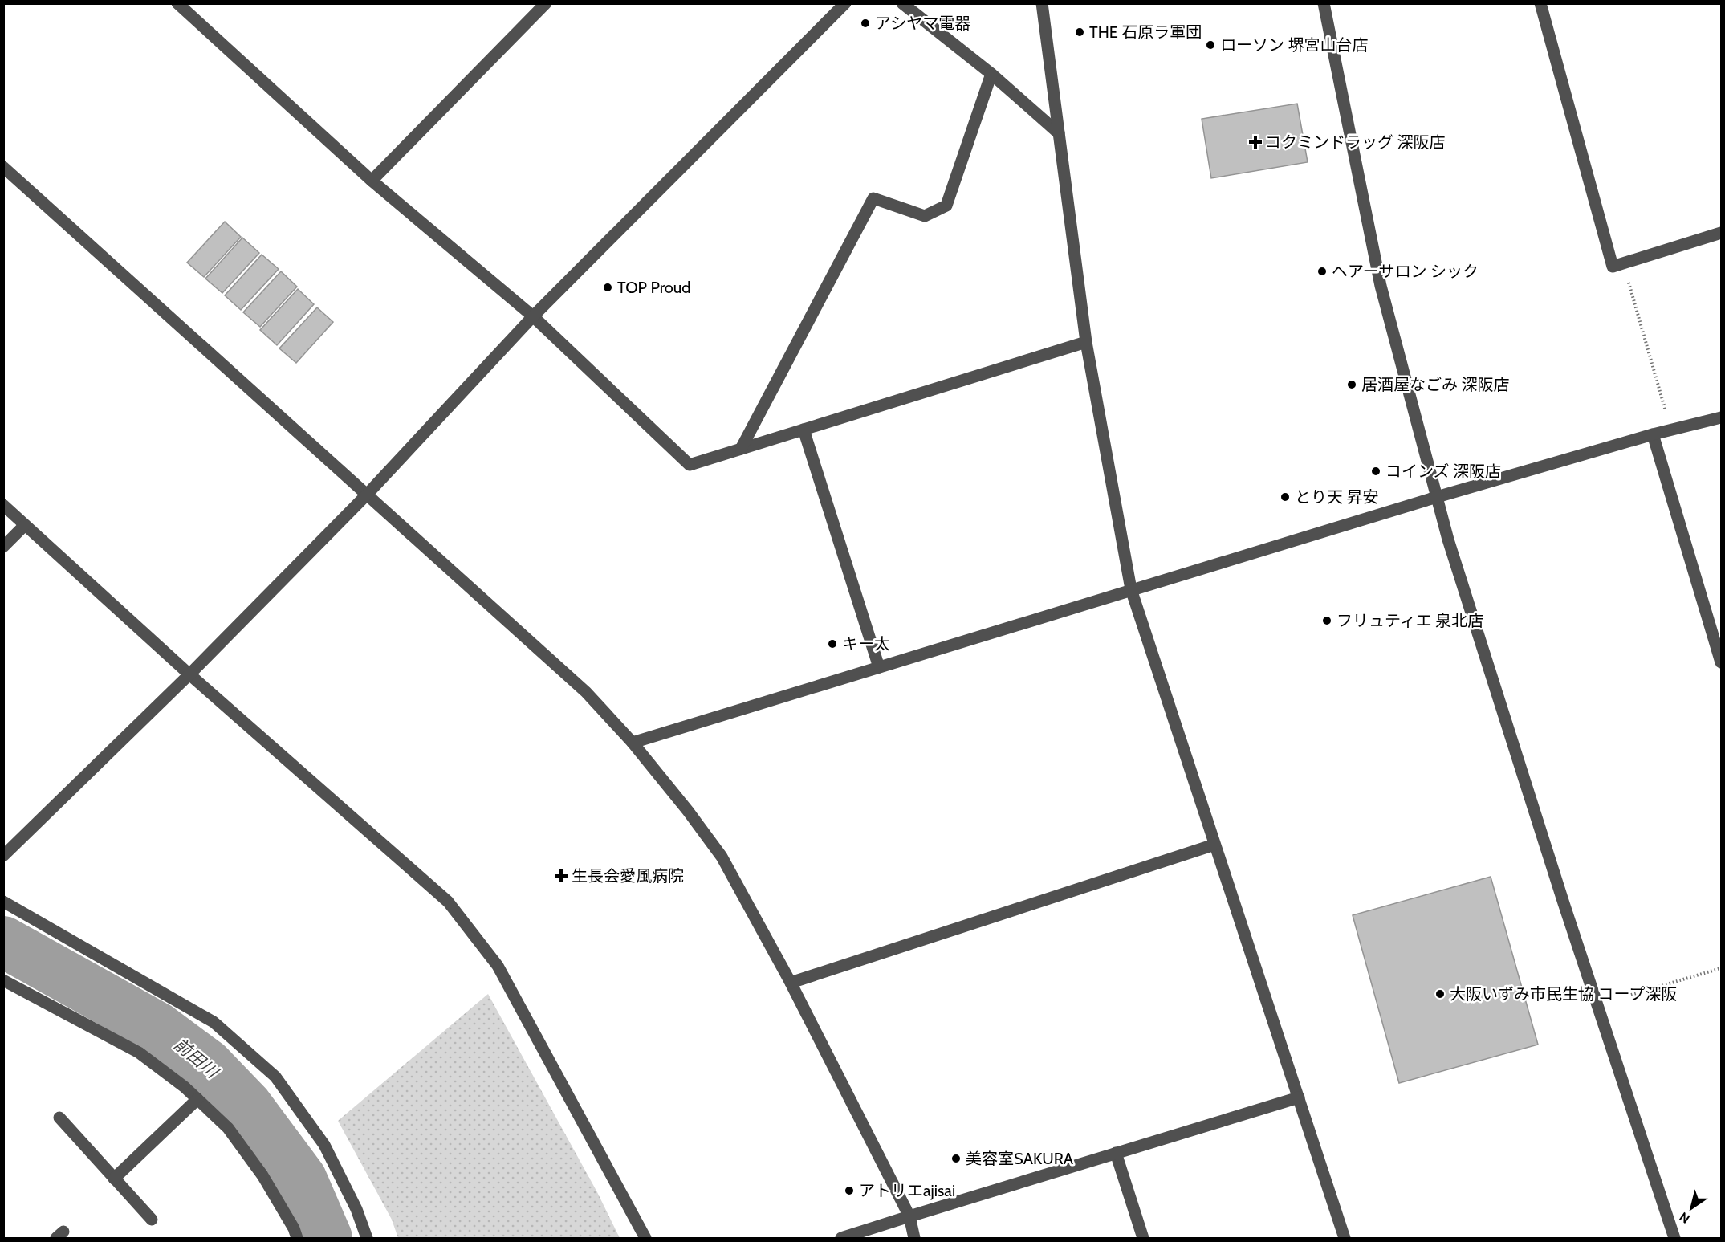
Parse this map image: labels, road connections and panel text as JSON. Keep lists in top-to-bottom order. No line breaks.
{"water":["前田川"],"places":{"other":["アシヤマ電器","THE 石原ラ軍団","ローソン 堺宮山台店","ヘアーサロン シック","TOP Proud","居酒屋なごみ 深阪店","コインズ 深阪店","とり天 昇安","フリュティエ 泉北店","キー太","大阪いずみ市民生協 コープ深阪","美容室SAKURA","アトリエajisai"],"health":["コクミンドラッグ 深阪店","生長会愛風病院"]},"north":"bottom left"}
